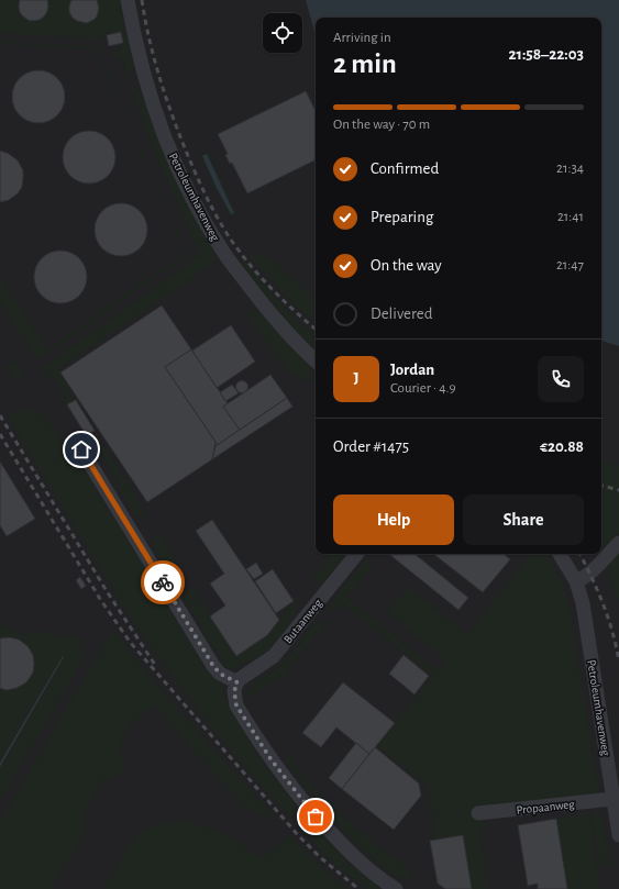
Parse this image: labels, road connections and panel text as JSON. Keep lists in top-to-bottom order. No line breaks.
{"streets":{"street":["Petroleumhavenweg","Butaanweg","Propaanweg"]},"crossings":[["Petroleumhavenweg","Propaanweg"]],"page":{"heading":["2 min","Arriving in","21:58–22:03"],"panel":["Jordan","Courier · 4.9","Order #1475","€20.88"],"bar":"On the way · 70 m","list":[["Confirmed","21:34"],["Preparing","21:41"],["On the way","21:47"],"Delivered"],"round":"J","buttons":["Help","Share"]}}
